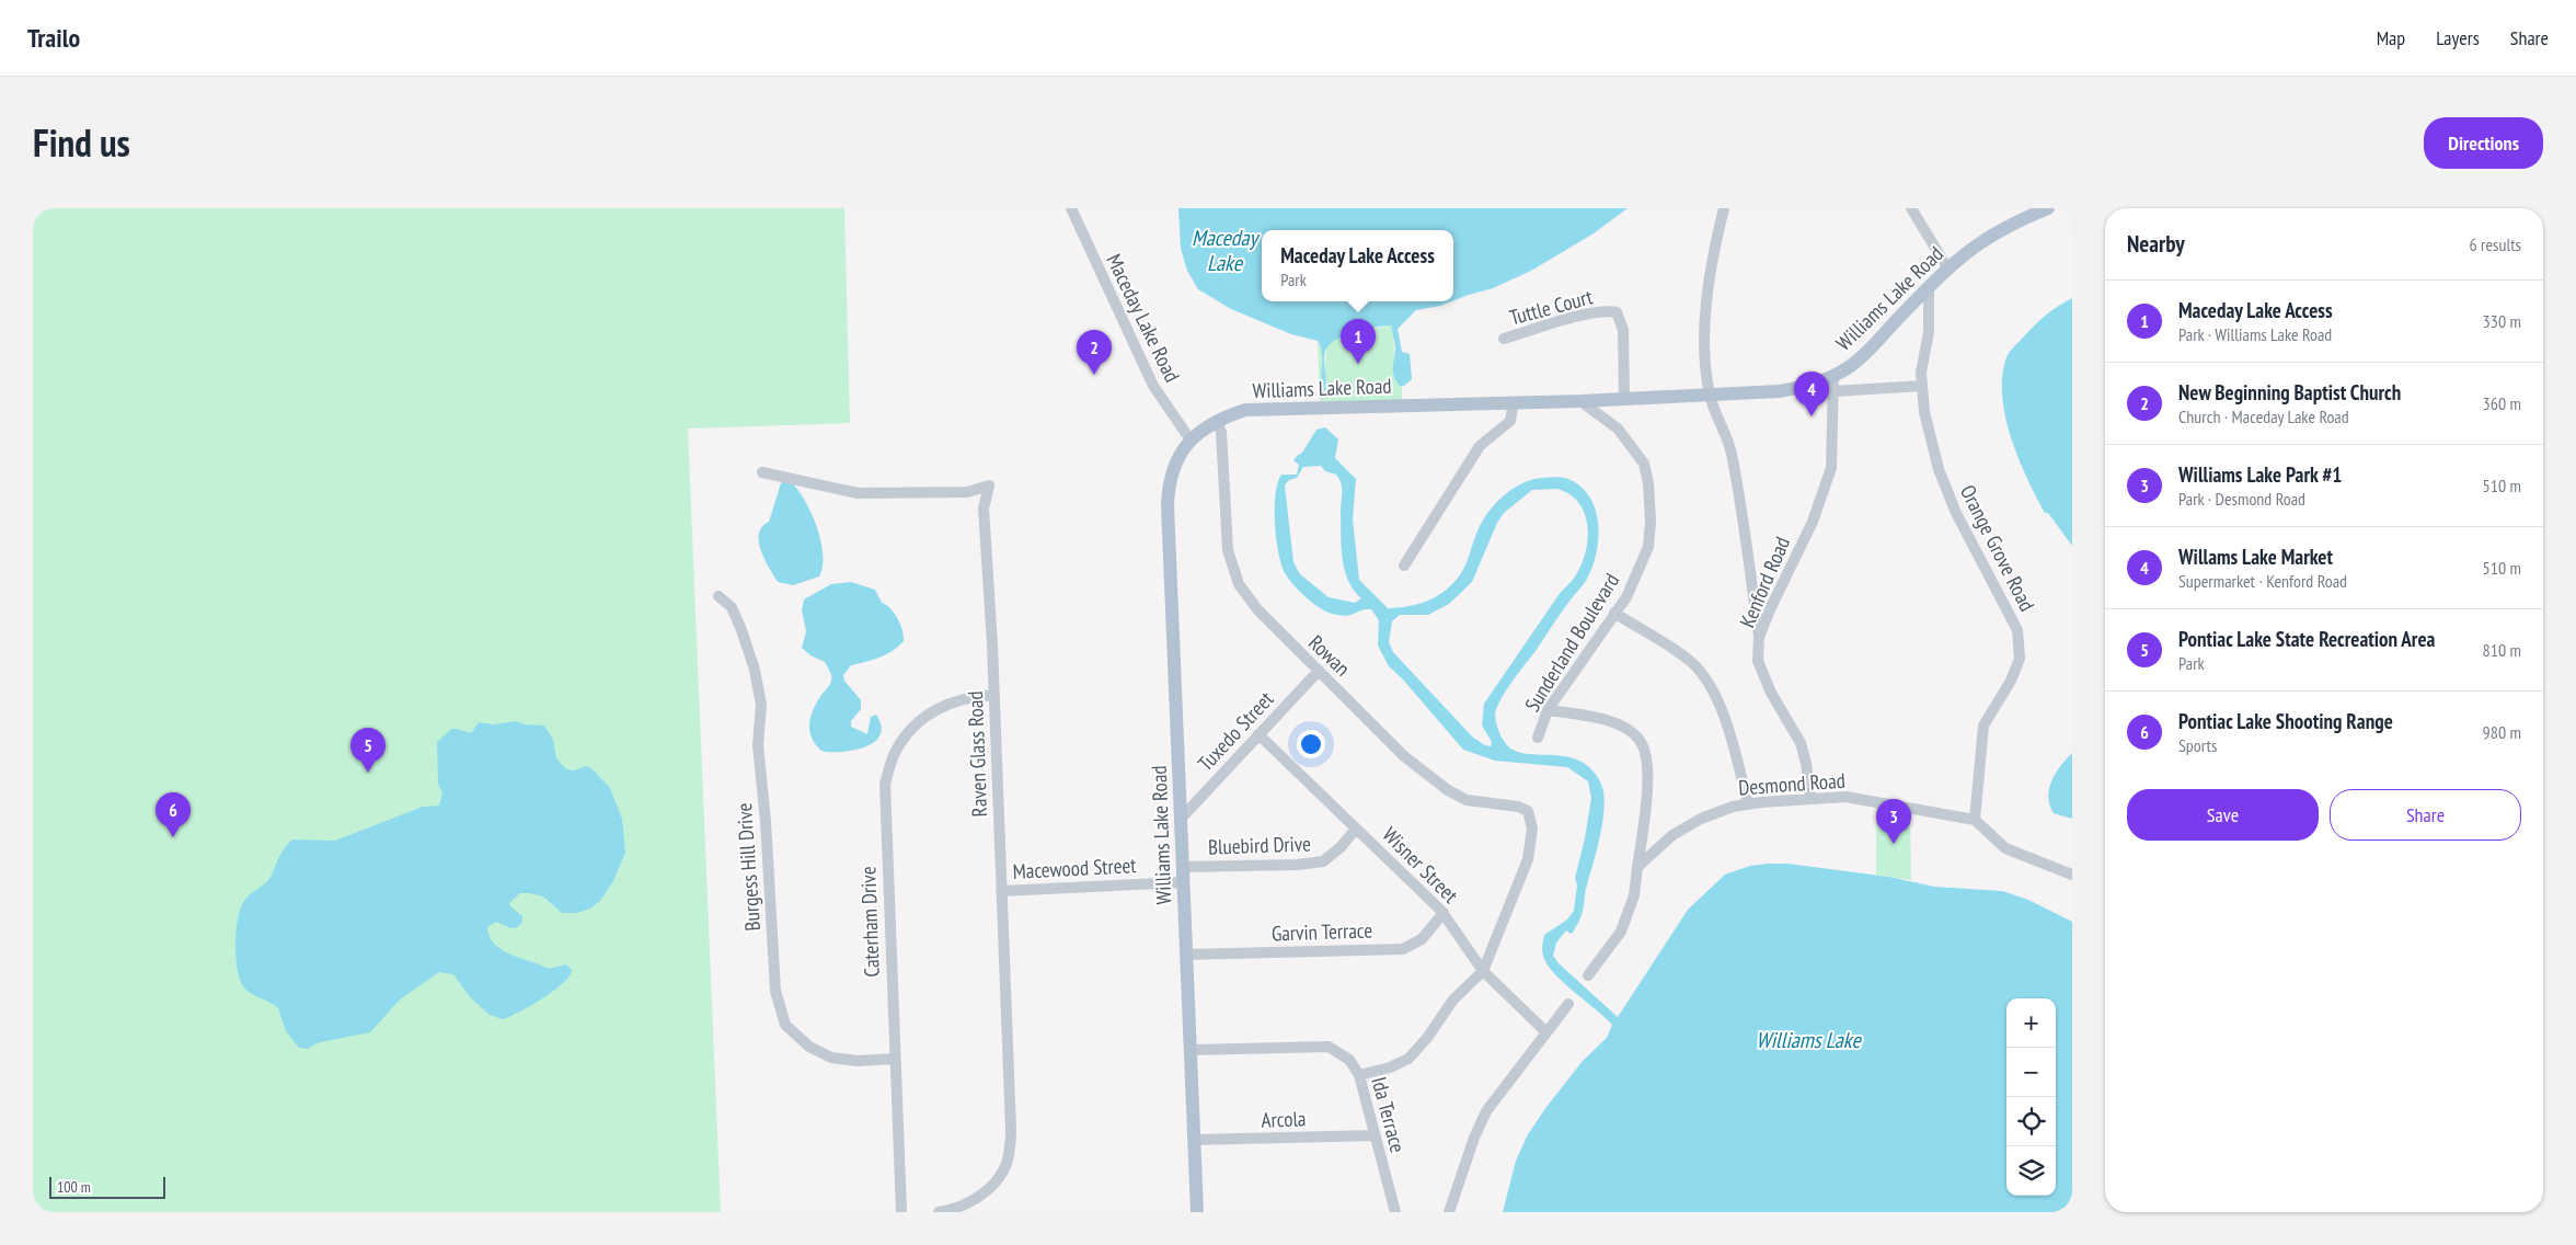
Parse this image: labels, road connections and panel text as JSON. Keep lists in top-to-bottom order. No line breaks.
{"streets":{"main road":["Williams Lake Road"],"street":["Tuttle Court","Maceday Lake Road","Orange Grove Road","Kenford Road","Sunderland Boulevard","Rowan","Tuxedo Street","Raven Glass Road","Desmond Road","Bluebird Drive","Wisner Street","Burgess Hill Drive","Macewood Street","Caterham Drive","Garvin Terrace","Ida Terrace","Arcola"]},"crossings":[["Williams Lake Road","Tuttle Court"],["Williams Lake Road","Maceday Lake Road"],["Williams Lake Road","Orange Grove Road"],["Williams Lake Road","Kenford Road"],["Williams Lake Road","Sunderland Boulevard"],["Williams Lake Road","Rowan"],["Williams Lake Road","Tuxedo Street"],["Williams Lake Road","Bluebird Drive"],["Williams Lake Road","Macewood Street"],["Williams Lake Road","Garvin Terrace"],["Williams Lake Road","Ida Terrace"],["Williams Lake Road","Arcola"],["Orange Grove Road","Desmond Road"],["Kenford Road","Desmond Road"],["Rowan","Tuxedo Street"],["Rowan","Wisner Street"],["Tuxedo Street","Wisner Street"],["Raven Glass Road","Macewood Street"],["Raven Glass Road","Caterham Drive"],["Bluebird Drive","Wisner Street"],["Wisner Street","Garvin Terrace"],["Burgess Hill Drive","Caterham Drive"],["Ida Terrace","Arcola"]],"water":["Maceday Lake","Williams Lake"],"scale_bar":"100 m","page":{"header":"Trailo","nav":["Map","Layers","Share"],"title":"Find us","buttons":["Directions",["Save","Share"]],"heading":["Nearby","6 results"],"popup":["Maceday Lake Access","Park"],"list":[{"mark":"1","name":"Maceday Lake Access","note":"Park · Williams Lake Road","value":"330 m"},{"mark":"2","name":"New Beginning Baptist Church","note":"Church · Maceday Lake Road","value":"360 m"},{"mark":"3","name":"Williams Lake Park #1","note":"Park · Desmond Road","value":"510 m"},{"mark":"4","name":"Willams Lake Market","note":"Supermarket · Kenford Road","value":"510 m"},{"mark":"5","name":"Pontiac Lake State Recreation Area","note":"Park","value":"810 m"},{"mark":"6","name":"Pontiac Lake Shooting Range","note":"Sports","value":"980 m"}],"pins":["1","2","4","5","6","3"],"map_buttons":["+","−"],"scale":"100 m"}}
